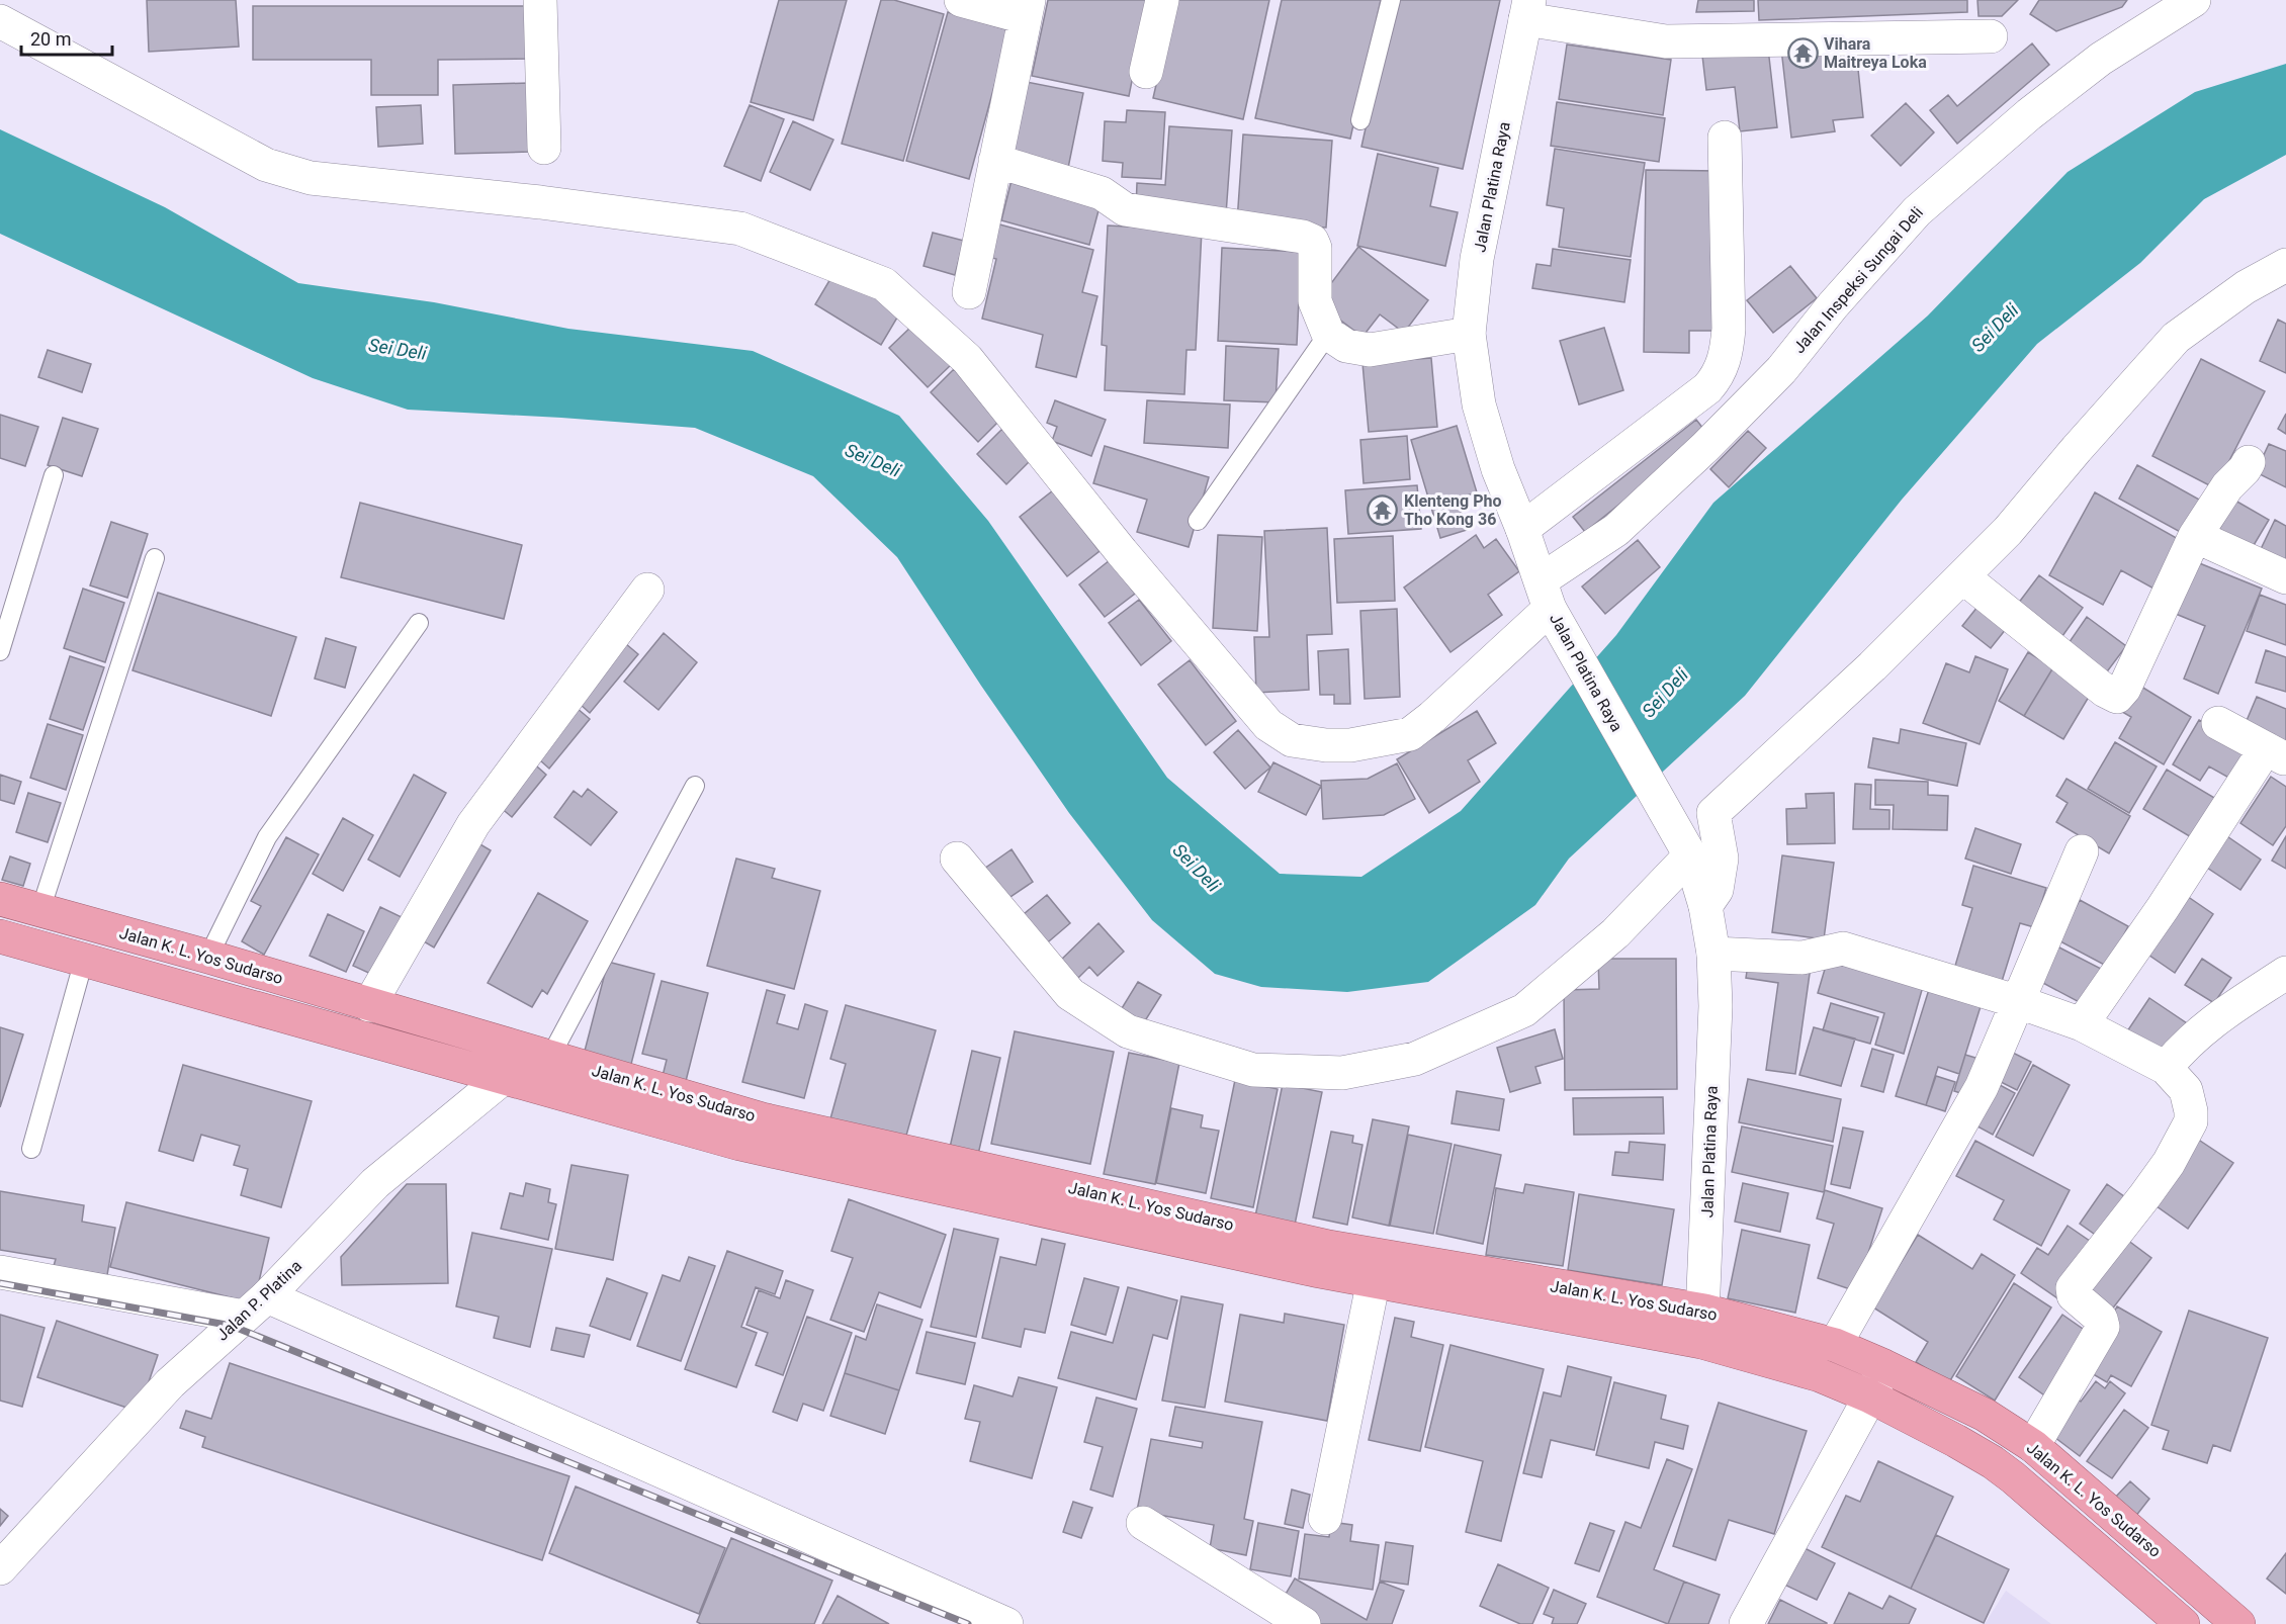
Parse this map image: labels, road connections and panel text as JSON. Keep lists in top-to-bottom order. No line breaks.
{"streets":{"highway":["Jalan K. L. Yos Sudarso"],"street":["Jalan Platina Raya","Jalan Inspeksi Sungai Deli","Jalan P. Platina"]},"crossings":[["Jalan Platina Raya","Jalan Inspeksi Sungai Deli"],["Jalan Platina Raya","Jalan K. L. Yos Sudarso"],["Jalan K. L. Yos Sudarso","Jalan P. Platina"]],"water":["Sei Deli"],"places":{"temple":["Vihara Maitreya Loka","Klenteng Pho Tho Kong 36"]},"scale_bar":"20 m"}
